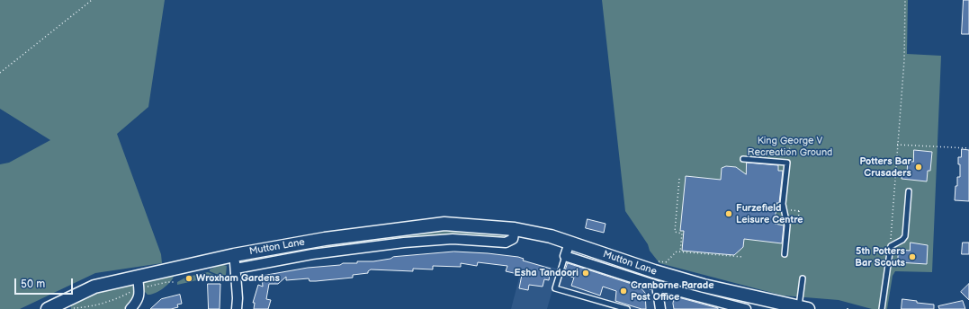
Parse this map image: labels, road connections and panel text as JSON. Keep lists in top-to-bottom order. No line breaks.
{"streets":{"main road":["Mutton Lane"]},"parks":["King George V Recreation Ground"],"places":["Potters Bar Crusaders","Furzefield Leisure Centre","5th Potters Bar Scouts","Esha Tandoori","Wroxham Gardens","Cranborne Parade Post Office"],"scale_bar":"50 m"}
